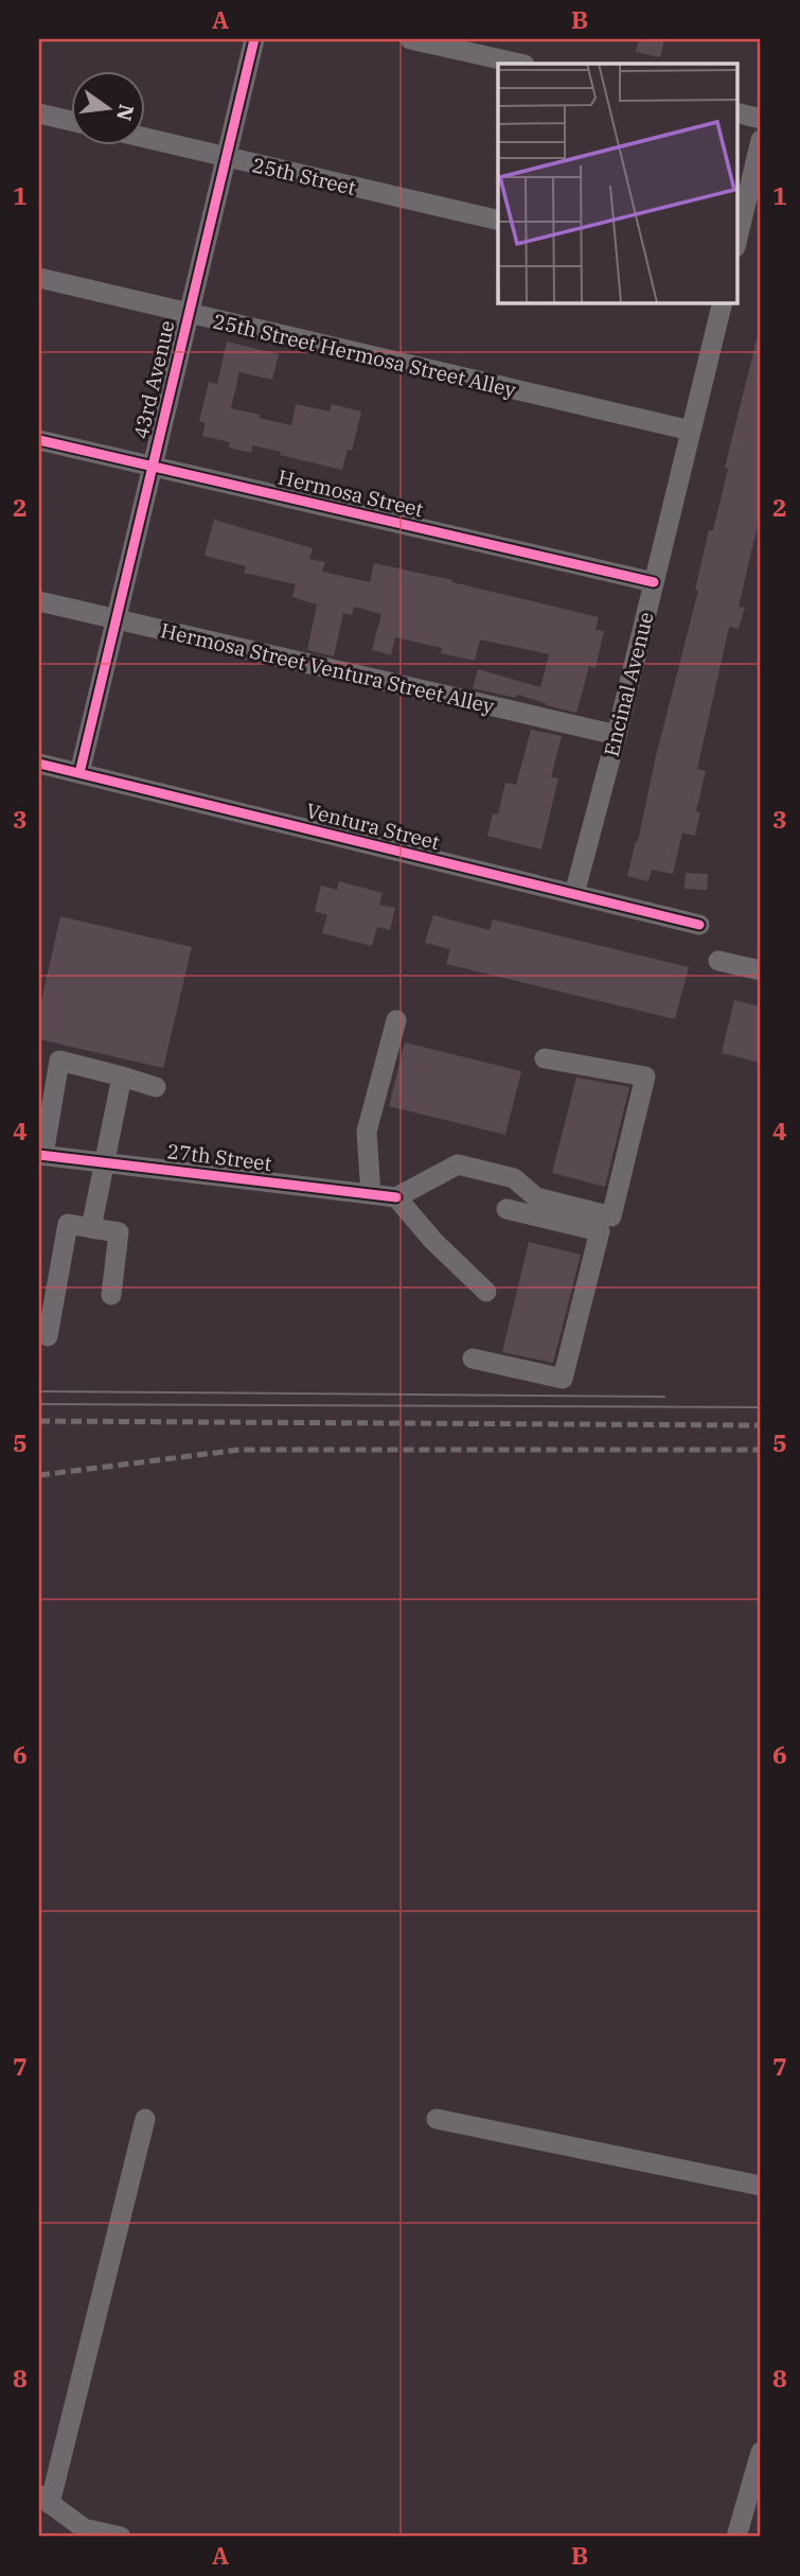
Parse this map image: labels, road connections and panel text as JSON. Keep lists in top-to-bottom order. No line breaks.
{"streets":{"street":["25th Street","25th Street Hermosa Street Alley","43rd Avenue","Hermosa Street","Hermosa Street Ventura Street Alley","Encinal Avenue","Ventura Street","27th Street"]},"crossings":[["25th Street","43rd Avenue"],["25th Street Hermosa Street Alley","43rd Avenue"],["25th Street Hermosa Street Alley","Encinal Avenue"],["43rd Avenue","Hermosa Street"],["43rd Avenue","Hermosa Street Ventura Street Alley"],["43rd Avenue","Ventura Street"],["Hermosa Street","Encinal Avenue"],["Hermosa Street Ventura Street Alley","Encinal Avenue"],["Encinal Avenue","Ventura Street"]],"north":"right","grid":{"columns":["A","B"],"rows":["1","2","3","4","5","6","7","8"]}}
